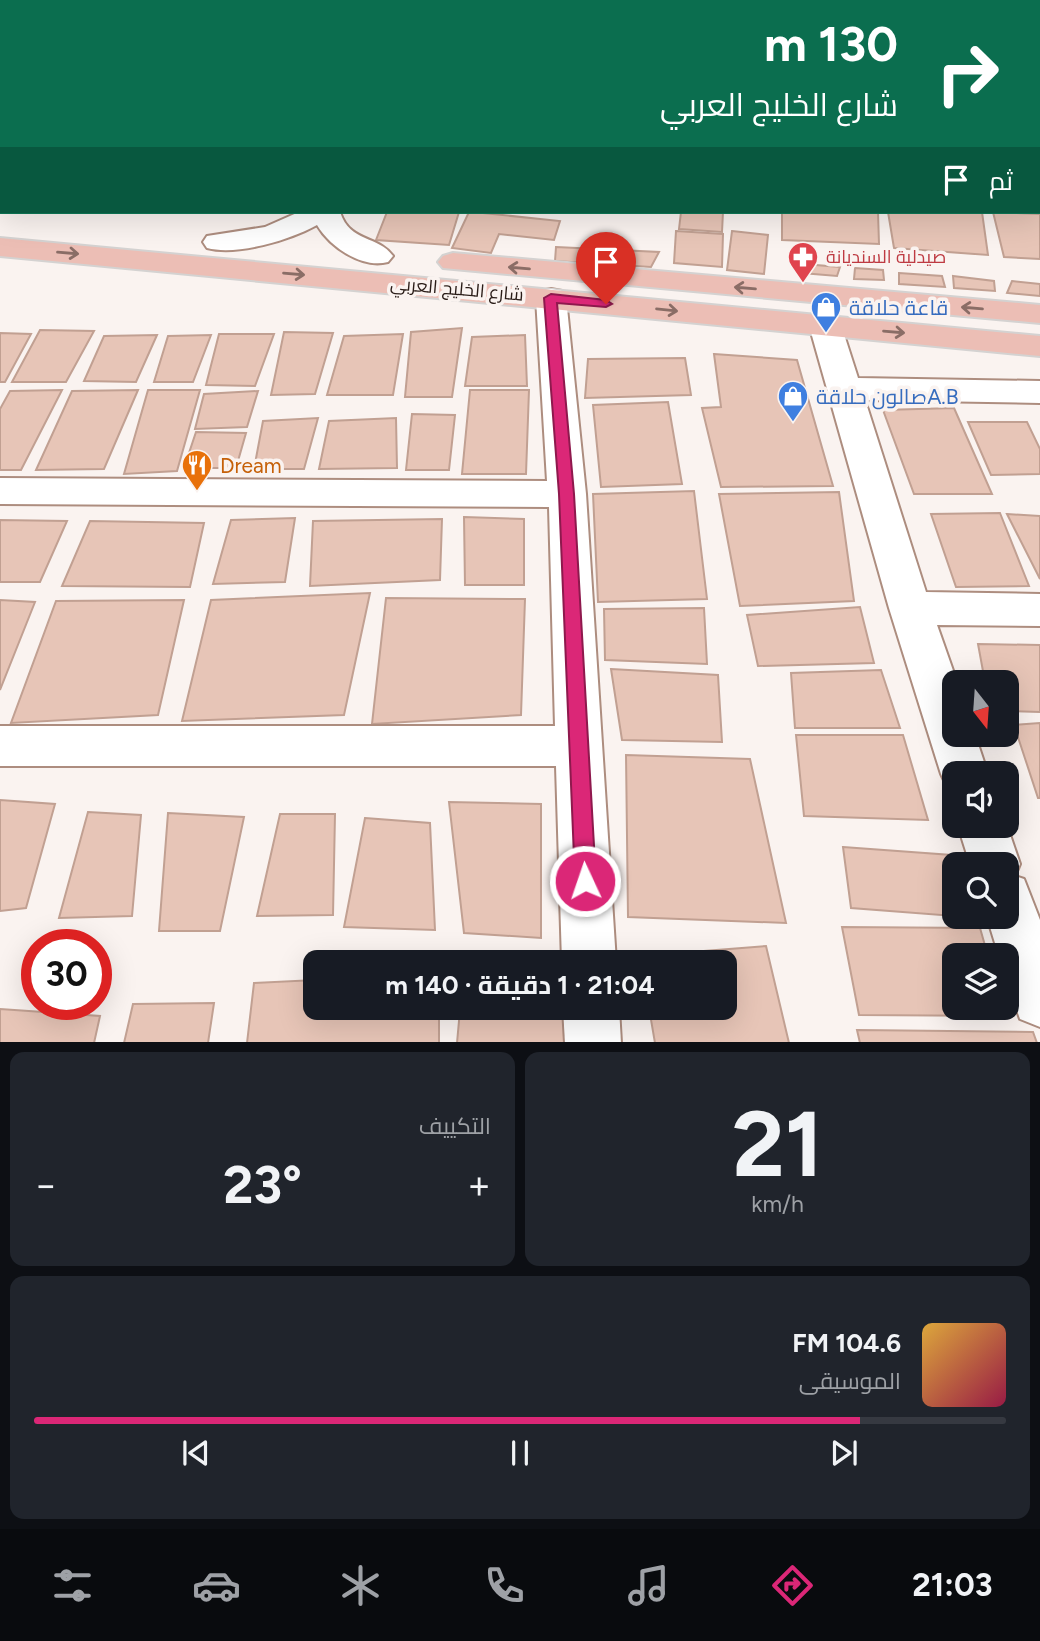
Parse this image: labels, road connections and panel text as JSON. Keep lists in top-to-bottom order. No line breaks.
{"streets":{"main road":["شارع الخليج العربي"]},"places":{"pharmacy":["صيدلية السنديانة"],"shop":["قاعة حلاقة","صالون حلاقةA.B"],"restaurant":["Dream"]},"north":"bottom","page":{"turn":["130 m","شارع الخليج العربي"],"then":"ثم","limit":"30","trip":"21:04 · 1 دقيقة · 140 m","tile":[["21","km/h"],"التكييف"],"heat":["−","23°","+"],"song":["104.6 FM","الموسيقى"],"tabs":"21:03"}}
